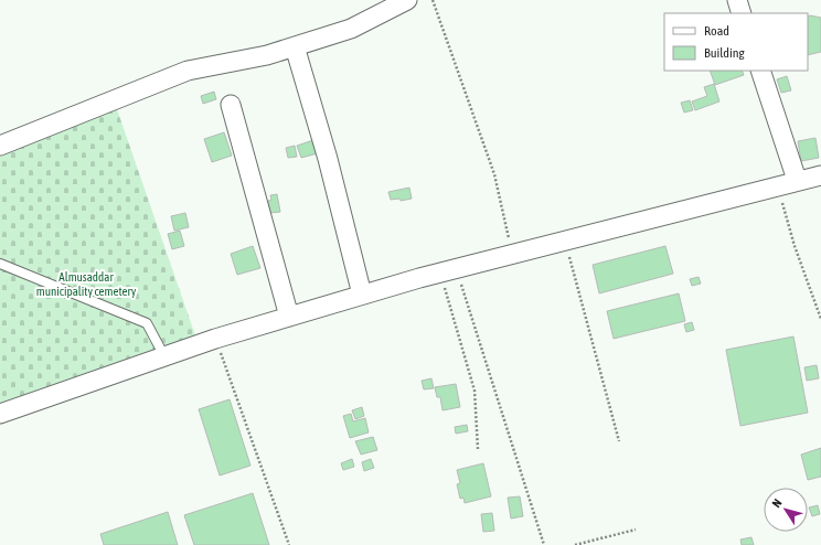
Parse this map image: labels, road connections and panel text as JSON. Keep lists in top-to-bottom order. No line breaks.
{"parks":["Almusaddar municipality cemetery"],"legend":["Road","Building"],"north":"top left"}
